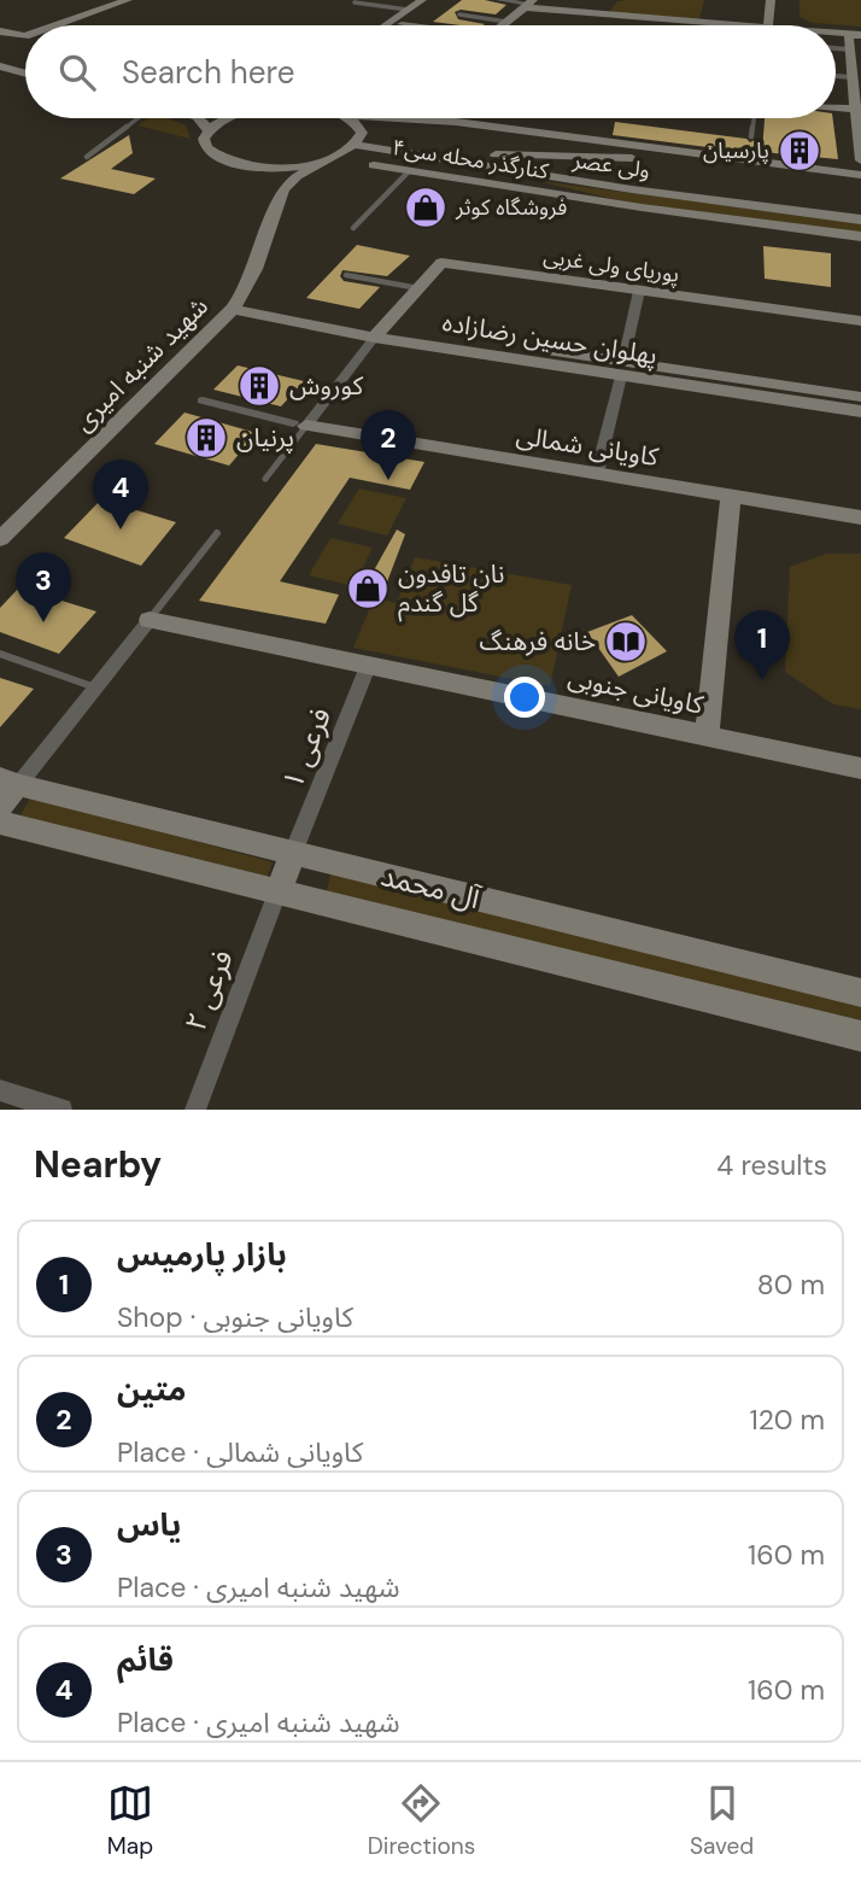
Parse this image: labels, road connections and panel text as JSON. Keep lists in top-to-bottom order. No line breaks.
{"streets":{"street":["کنارگذر محله سی۴","ولی عصر","پوریای ولی غربی","پهلوان حسین رضازاده","شهید شنبه امیری","کاویانی شمالی","کاویانی جنوبی","فرعی ۱","آل محمد","فرعی ۲"]},"crossings":[["پوریای ولی غربی","پهلوان حسین رضازاده"],["پهلوان حسین رضازاده","شهید شنبه امیری"],["کاویانی جنوبی","فرعی ۱"],["فرعی ۱","آل محمد"],["آل محمد","فرعی ۲"]],"places":{"building":["پارسیان","کوروش","پرنیان"],"shop":["فروشگاه کوثر","نان تافدون گل گندم"],"library":["خانه فرهنگ"]},"page":{"search":"Search here","pins":["2","4","3","1"],"heading":["Nearby","4 results"],"list":[{"mark":"1","name":"بازار پارمیس","note":"Shop · کاویانی جنوبی","value":"80 m"},{"mark":"2","name":"متین","note":"Place · کاویانی شمالی","value":"120 m"},{"mark":"3","name":"یاس","note":"Place · شهید شنبه امیری","value":"160 m"},{"mark":"4","name":"قائم","note":"Place · شهید شنبه امیری","value":"160 m"}],"nav":["Map","Directions","Saved"]}}
